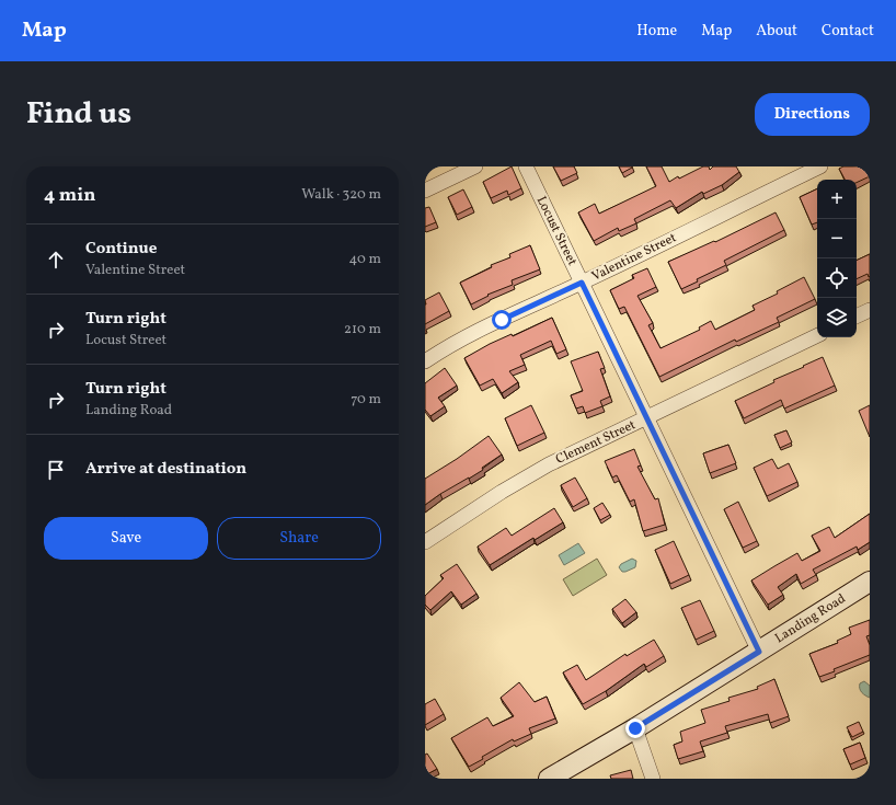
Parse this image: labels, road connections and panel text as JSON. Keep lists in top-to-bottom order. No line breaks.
{"streets":{"street":["Locust Street","Valentine Street","Clement Street","Landing Road"]},"crossings":[["Locust Street","Valentine Street"],["Locust Street","Clement Street"],["Locust Street","Landing Road"]],"page":{"header":"Map","nav":["Home","Map","About","Contact"],"title":"Find us","buttons":["Directions",["Save","Share"]],"heading":["4 min","Walk · 320 m"],"map_buttons":["+","−"],"list":[["Continue","Valentine Street","40 m"],["Turn right","Locust Street","210 m"],["Turn right","Landing Road","70 m"],"Arrive at destination"]}}
